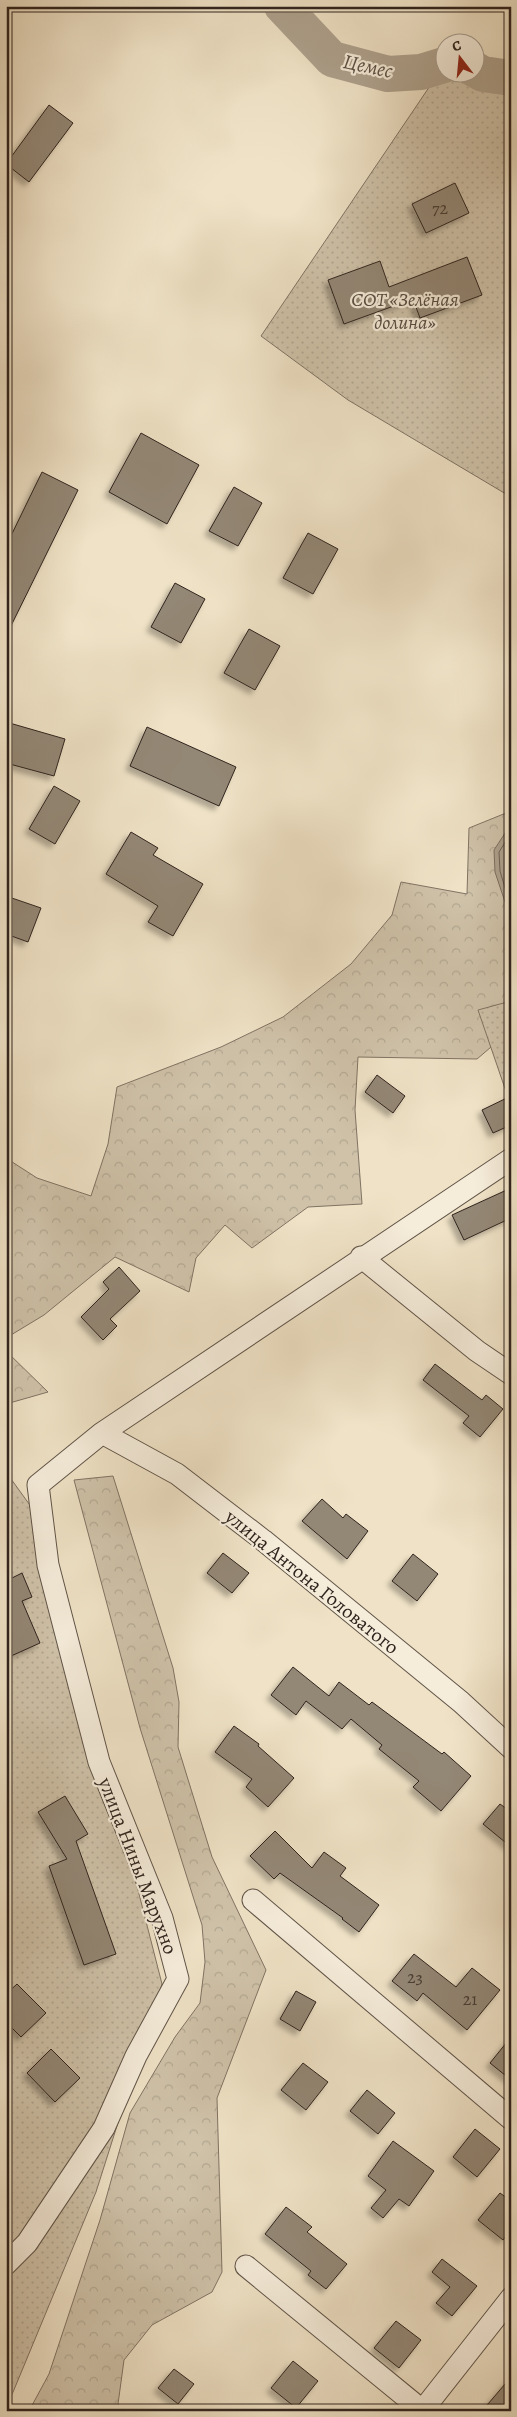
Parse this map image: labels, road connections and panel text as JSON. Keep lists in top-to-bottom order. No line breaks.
{"streets":{"street":["улица Антона Головатого","улица Нины Марухно"]},"crossings":[["улица Антона Головатого","улица Нины Марухно"]],"water":["Цемес"],"parks":["СОТ «Зелёная долина»"],"house_numbers":["72","23","21"],"north":"top"}
